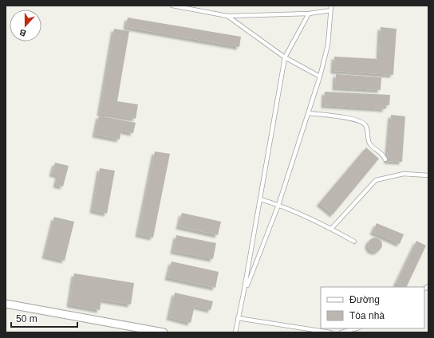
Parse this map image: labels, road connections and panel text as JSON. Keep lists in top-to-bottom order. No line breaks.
{"legend":["Đường","Tòa nhà"],"scale_bar":"50 m","north":"bottom"}
